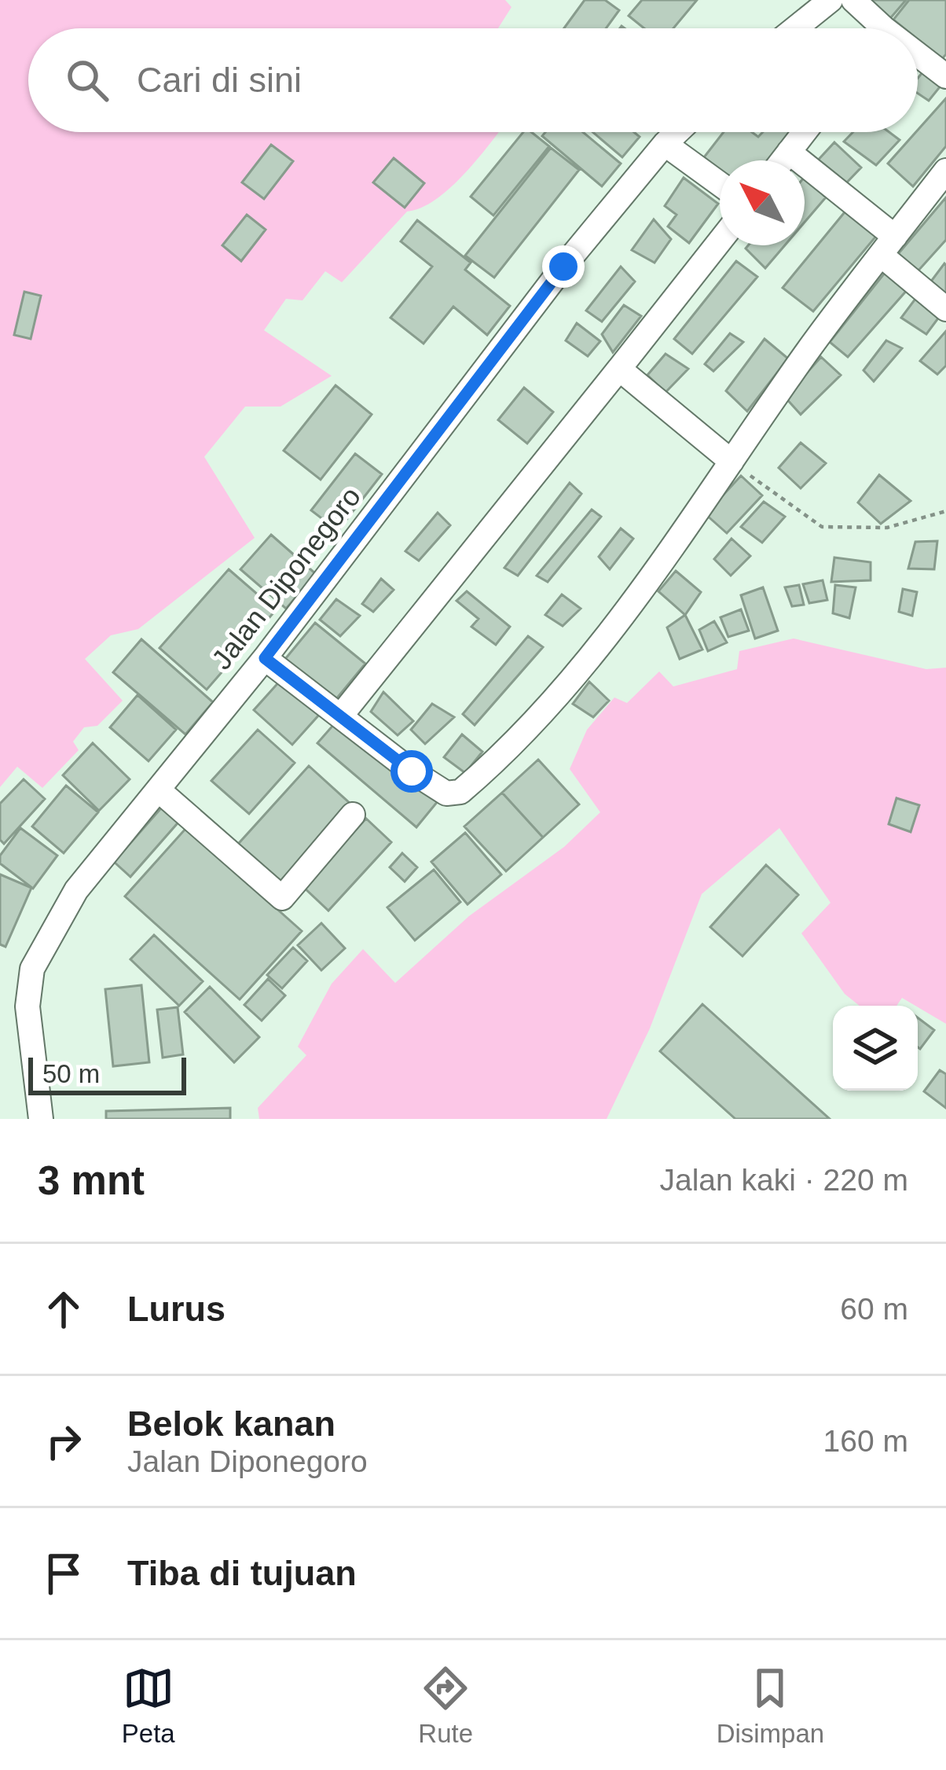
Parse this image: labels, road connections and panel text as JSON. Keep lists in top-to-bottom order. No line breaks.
{"streets":{"street":["Jalan Diponegoro"]},"scale_bar":"50 m","north":"top left","page":{"search":"Cari di sini","scale":"50 m","heading":["3 mnt","Jalan kaki · 220 m"],"list":[["Lurus","60 m"],["Belok kanan","Jalan Diponegoro","160 m"],"Tiba di tujuan"],"nav":["Peta","Rute","Disimpan"]}}
